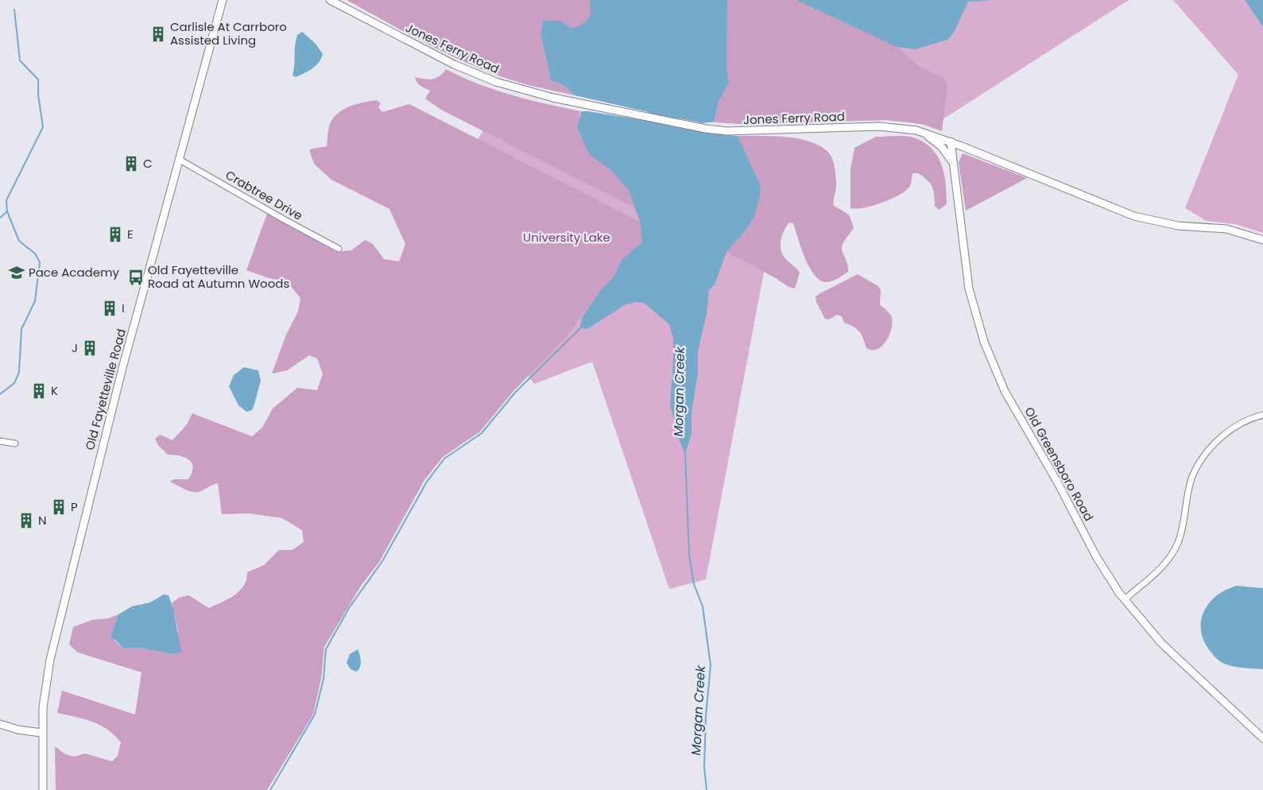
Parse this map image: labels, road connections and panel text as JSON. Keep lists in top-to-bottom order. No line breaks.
{"streets":{"street":["Jones Ferry Road","Crabtree Drive","Old Fayetteville Road","Old Greensboro Road"]},"crossings":[["Jones Ferry Road","Old Greensboro Road"],["Crabtree Drive","Old Fayetteville Road"]],"water":["Morgan Creek"],"parks":["University Lake"],"places":{"building":["Carlisle At Carrboro Assisted Living","C","E","I","J","K","P","N"],"school or university":["Pace Academy"],"bus stop":["Old Fayetteville Road at Autumn Woods"]}}
